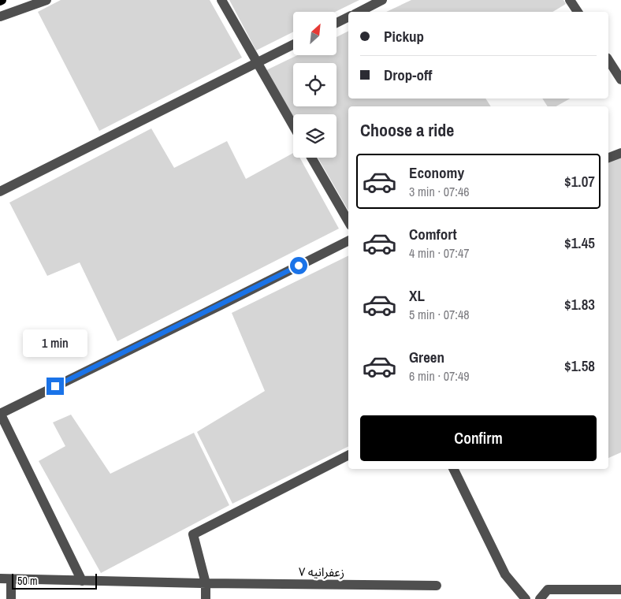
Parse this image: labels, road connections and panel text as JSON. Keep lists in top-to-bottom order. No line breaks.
{"streets":{"street":["زعفرانیه ۷"]},"scale_bar":"50 m","north":"top right","page":{"banner":["Pickup","Drop-off"],"heading":"Choose a ride","list":[{"name":"Economy","note":"3 min · 07:46","value":"$1.07"},{"name":"Comfort","note":"4 min · 07:47","value":"$1.45"},{"name":"XL","note":"5 min · 07:48","value":"$1.83"},{"name":"Green","note":"6 min · 07:49","value":"$1.58"}],"bubble":"1 min","buttons":"Confirm","scale":"50 m"}}
